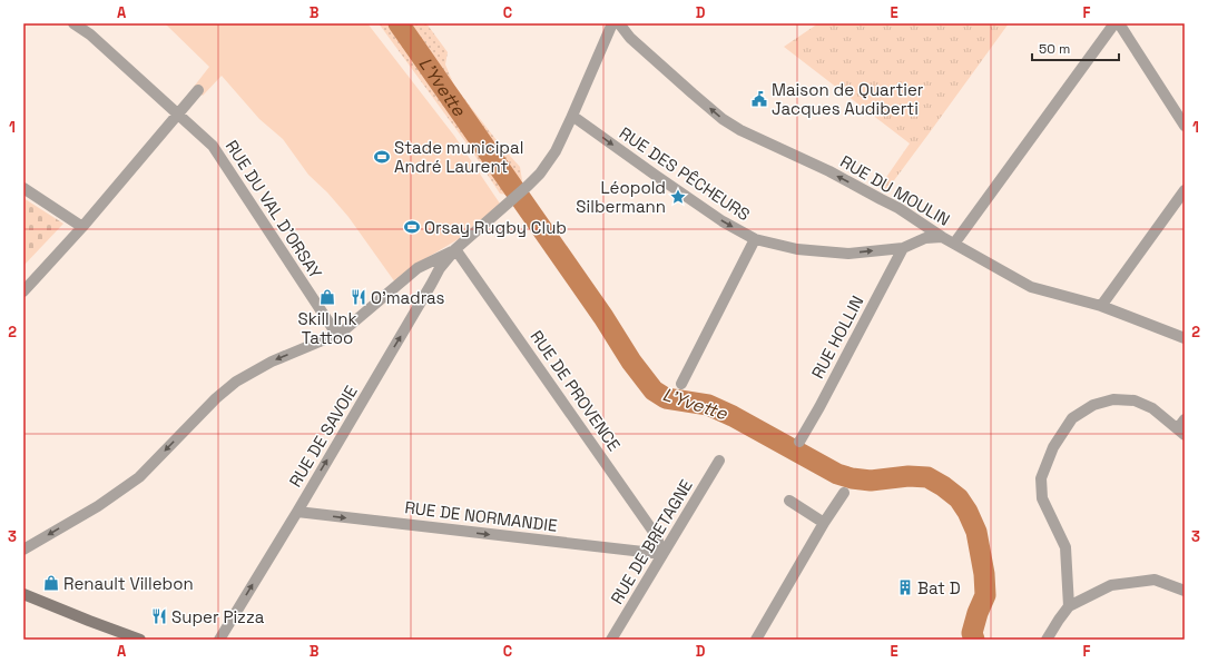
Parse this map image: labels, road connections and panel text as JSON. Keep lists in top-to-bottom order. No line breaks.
{"streets":{"street":["RUE DES PÊCHEURS","RUE DU MOULIN","RUE DU VAL D'ORSAY","RUE HOLLIN","RUE DE PROVENCE","RUE DE SAVOIE","RUE DE NORMANDIE","RUE DE BRETAGNE"]},"crossings":[["RUE DES PÊCHEURS","RUE DU MOULIN"],["RUE DES PÊCHEURS","RUE HOLLIN"],["RUE DE PROVENCE","RUE DE SAVOIE"],["RUE DE PROVENCE","RUE DE NORMANDIE"],["RUE DE PROVENCE","RUE DE BRETAGNE"],["RUE DE SAVOIE","RUE DE NORMANDIE"],["RUE DE NORMANDIE","RUE DE BRETAGNE"]],"one_way":["RUE DES PÊCHEURS","RUE DU MOULIN","RUE DE NORMANDIE"],"water":["L'Yvette"],"places":{"public building":["Maison de Quartier Jacques Audiberti"],"sports":["Stade municipal André Laurent","Orsay Rugby Club"],"place":["Léopold Silbermann"],"shop":["Skill Ink Tattoo","Renault Villebon"],"restaurant":["O'madras","Super Pizza"],"building":["Bat D"]},"scale_bar":"50 m","grid":{"columns":["A","B","C","D","E","F"],"rows":["1","2","3"]}}
